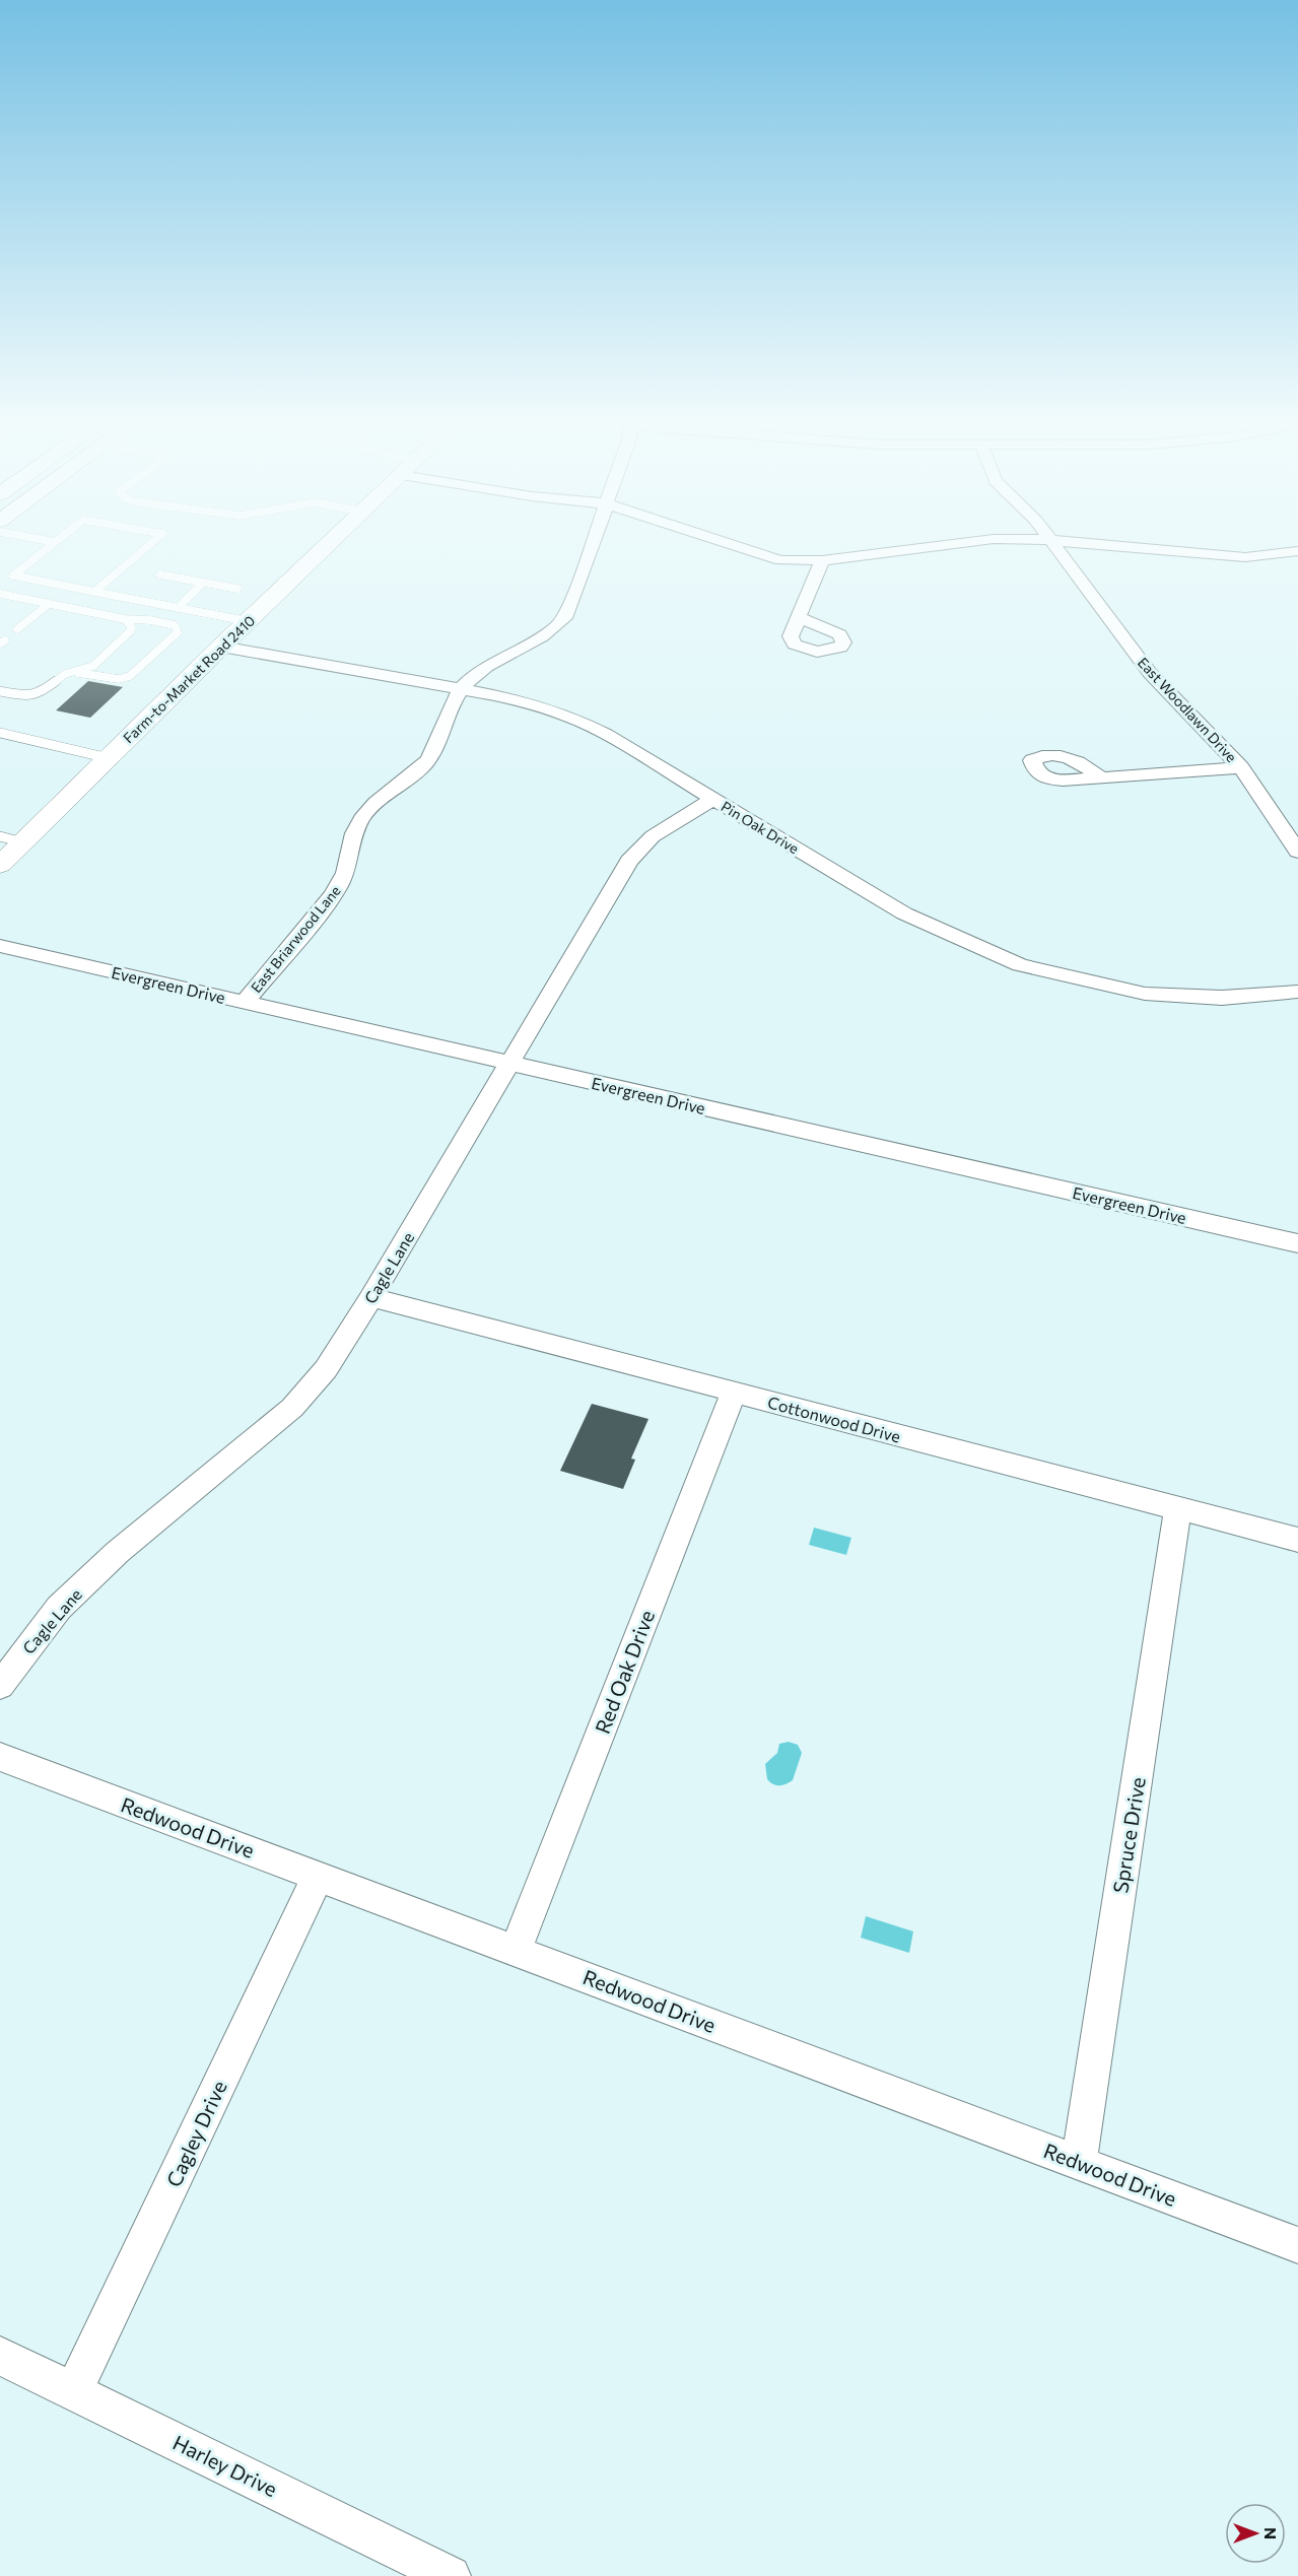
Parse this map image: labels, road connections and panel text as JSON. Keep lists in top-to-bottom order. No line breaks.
{"streets":{"main road":["Farm-to-Market Road 2410"],"street":["East Woodlawn Drive","Pin Oak Drive","East Briarwood Lane","Evergreen Drive","Cagle Lane","Cottonwood Drive","Red Oak Drive","Redwood Drive","Spruce Drive","Cagley Drive","Harley Drive"]},"crossings":[["Farm-to-Market Road 2410","Pin Oak Drive"],["Pin Oak Drive","East Briarwood Lane"],["Pin Oak Drive","Cagle Lane"],["East Briarwood Lane","Evergreen Drive"],["Evergreen Drive","Cagle Lane"],["Cagle Lane","Cottonwood Drive"],["Cottonwood Drive","Red Oak Drive"],["Cottonwood Drive","Spruce Drive"],["Red Oak Drive","Redwood Drive"],["Redwood Drive","Spruce Drive"],["Redwood Drive","Cagley Drive"],["Cagley Drive","Harley Drive"]],"north":"right"}
